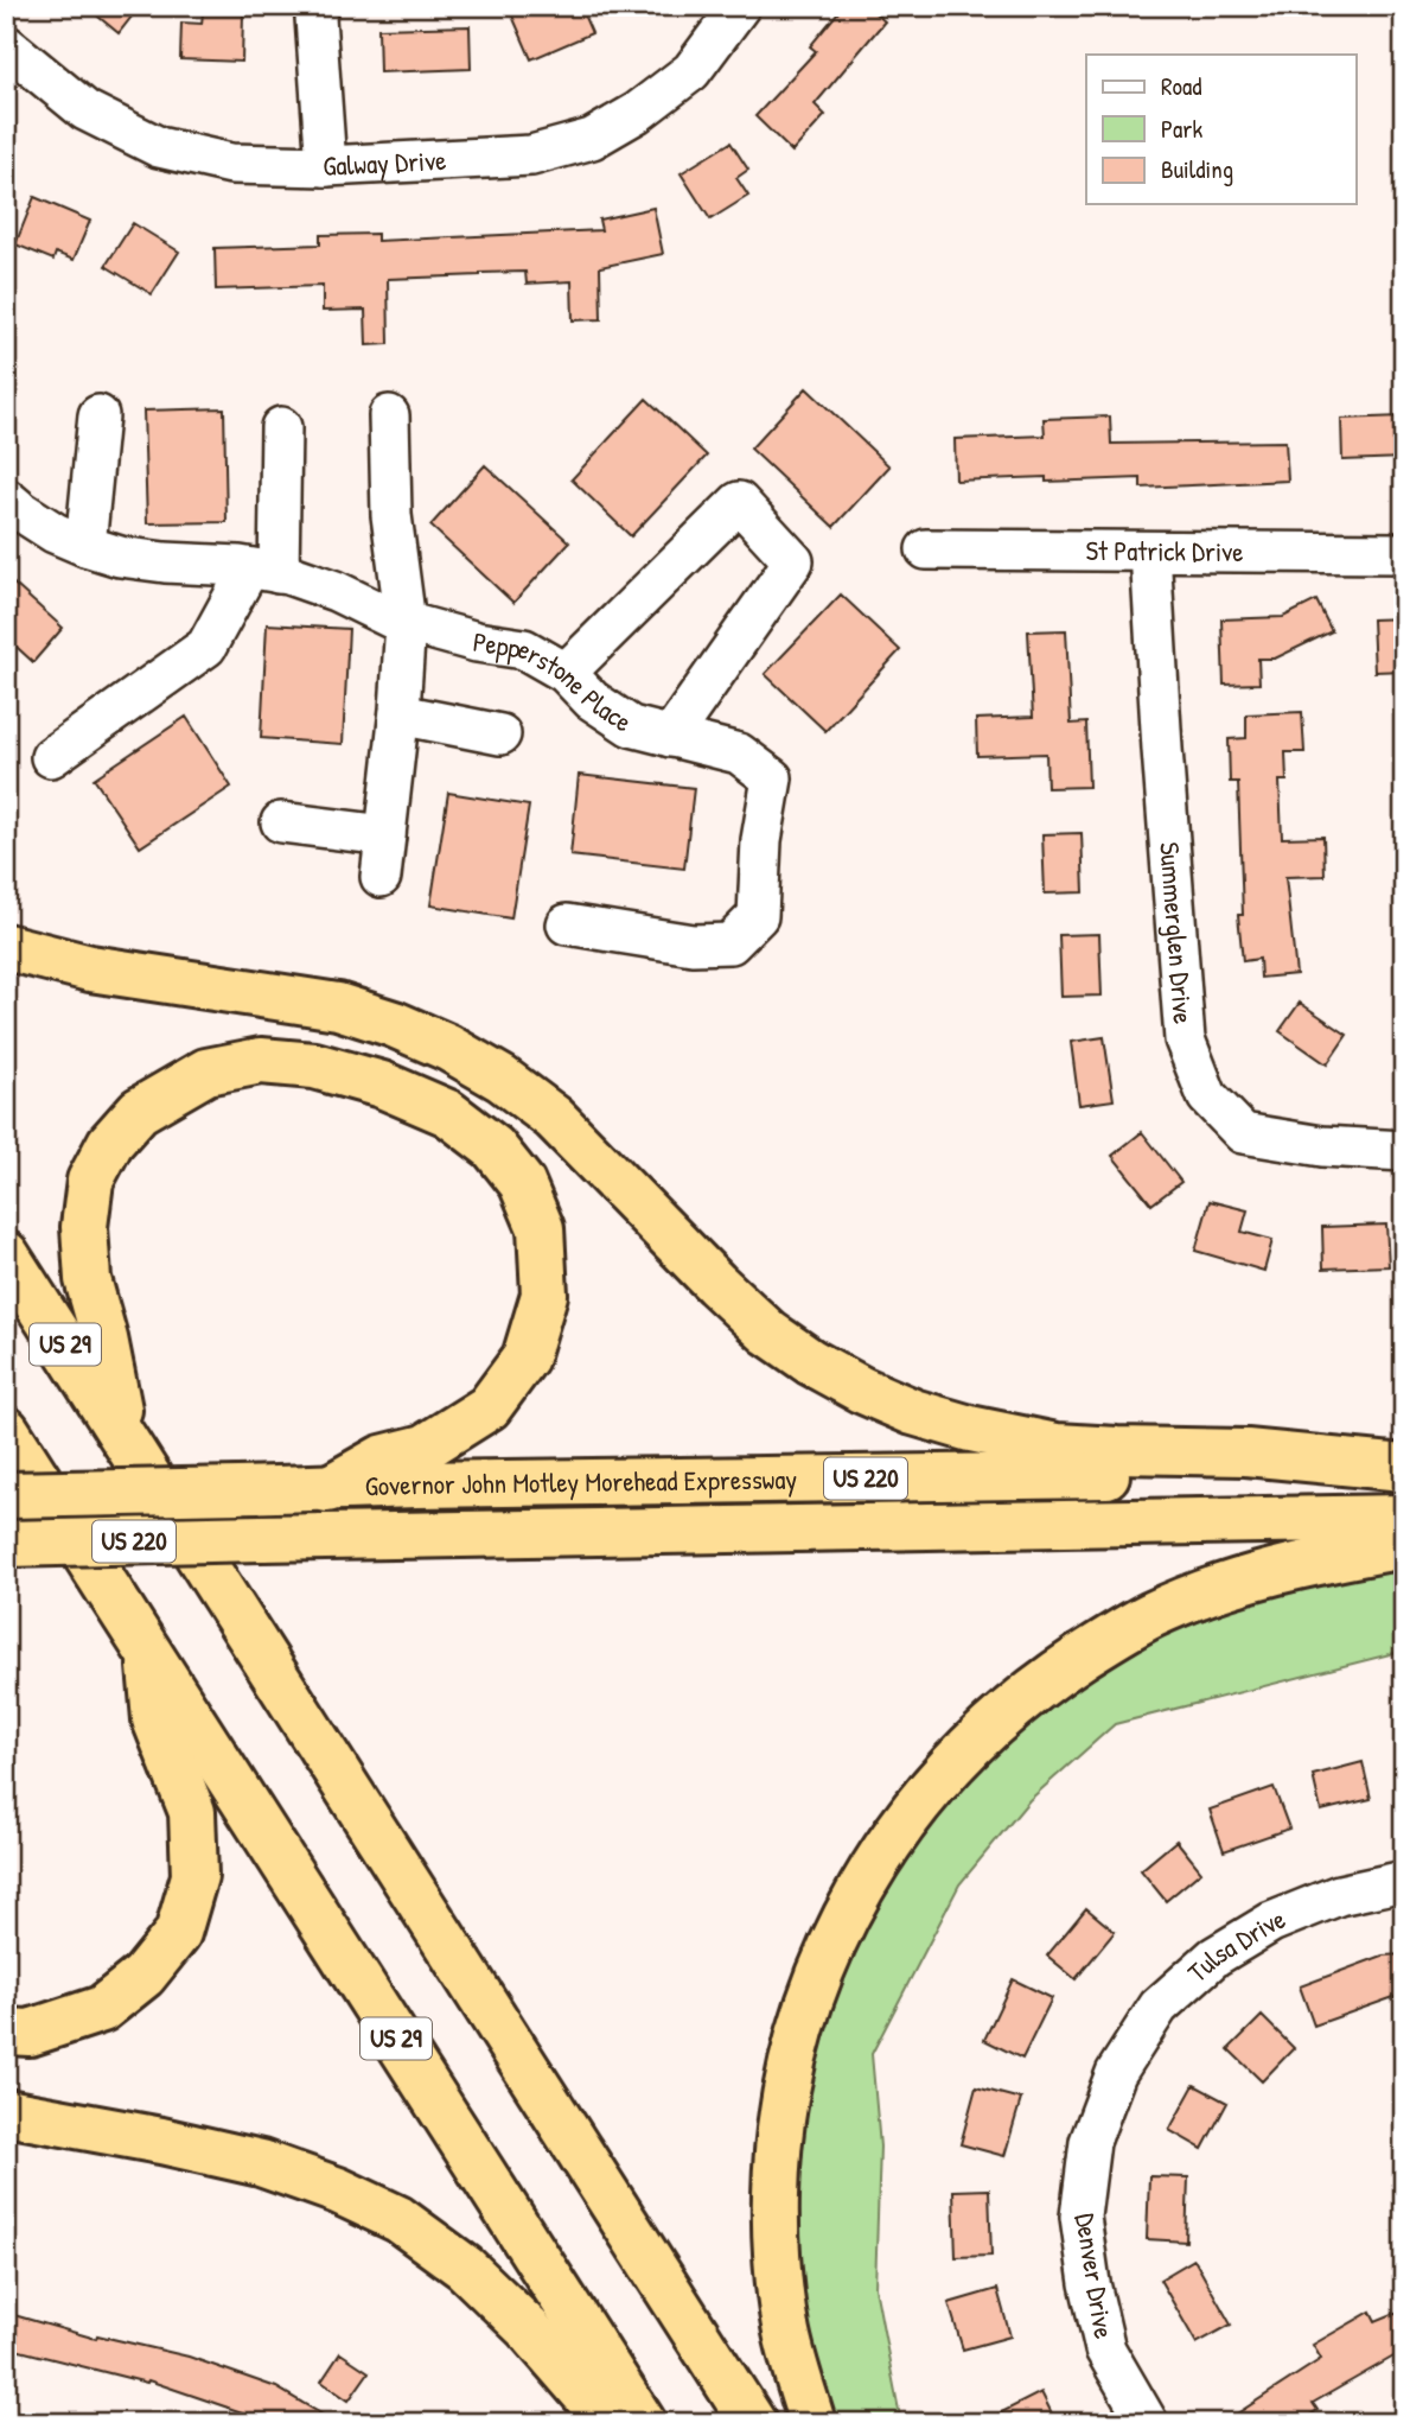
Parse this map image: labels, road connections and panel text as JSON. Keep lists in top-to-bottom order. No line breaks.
{"streets":{"highway":["US 29","US 220","Governor John Motley Morehead Expressway"],"street":["Galway Drive","St Patrick Drive","Pepperstone Place","Summerglen Drive","Tulsa Drive","Denver Drive"]},"crossings":[["St Patrick Drive","Summerglen Drive"],["Tulsa Drive","Denver Drive"]],"legend":["Road","Park","Building"]}
